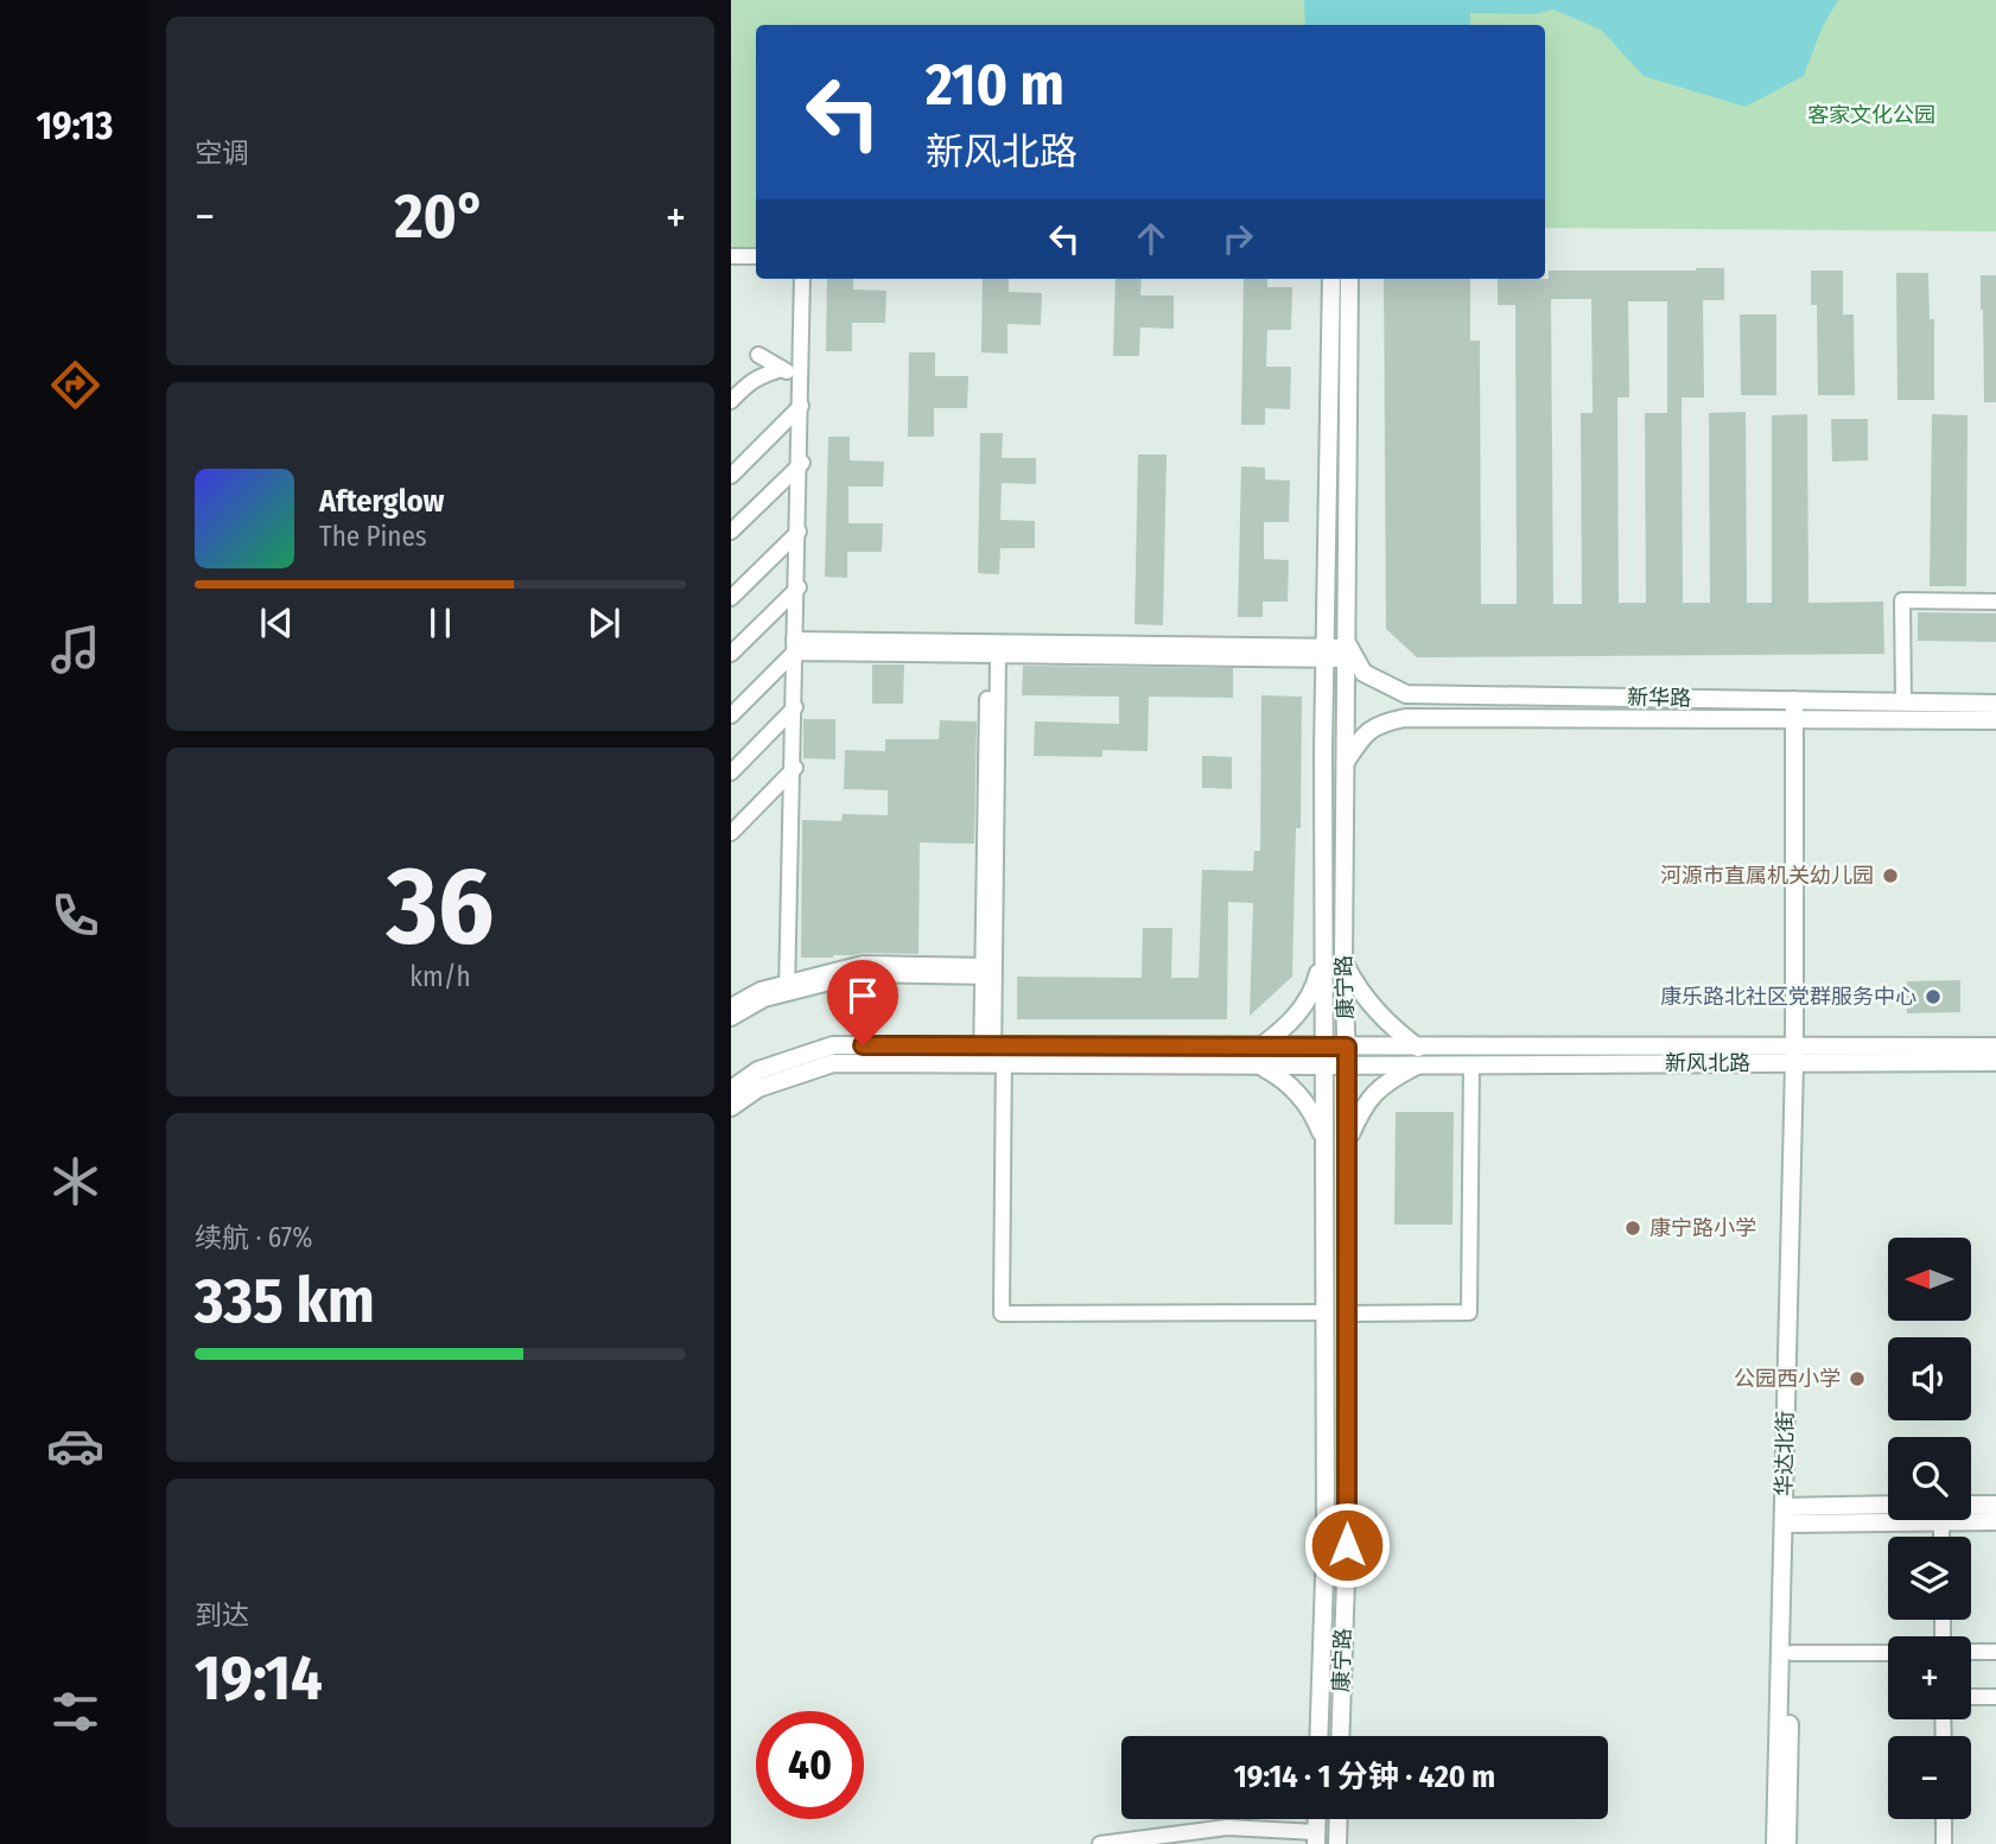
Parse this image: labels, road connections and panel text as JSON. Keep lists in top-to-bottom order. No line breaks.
{"streets":{"street":["新华路","康宁路","新风北路","华达北街"]},"crossings":[["新华路","康宁路"],["新华路","华达北街"],["康宁路","新风北路"],["新风北路","华达北街"]],"parks":["客家文化公园"],"places":["河源市直属机关幼儿园","康乐路北社区党群服务中心","康宁路小学","公园西小学"],"north":"left","page":{"tabs":"19:13","tile":["空调",["36","km/h"],["续航 · 67%","335 km"],["到达","19:14"]],"turn":["210 m","新风北路"],"heat":["−","20°","+"],"song":["Afterglow","The Pines"],"map_buttons":["+","−"],"limit":"40","trip":"19:14 · 1 分钟 · 420 m"}}
